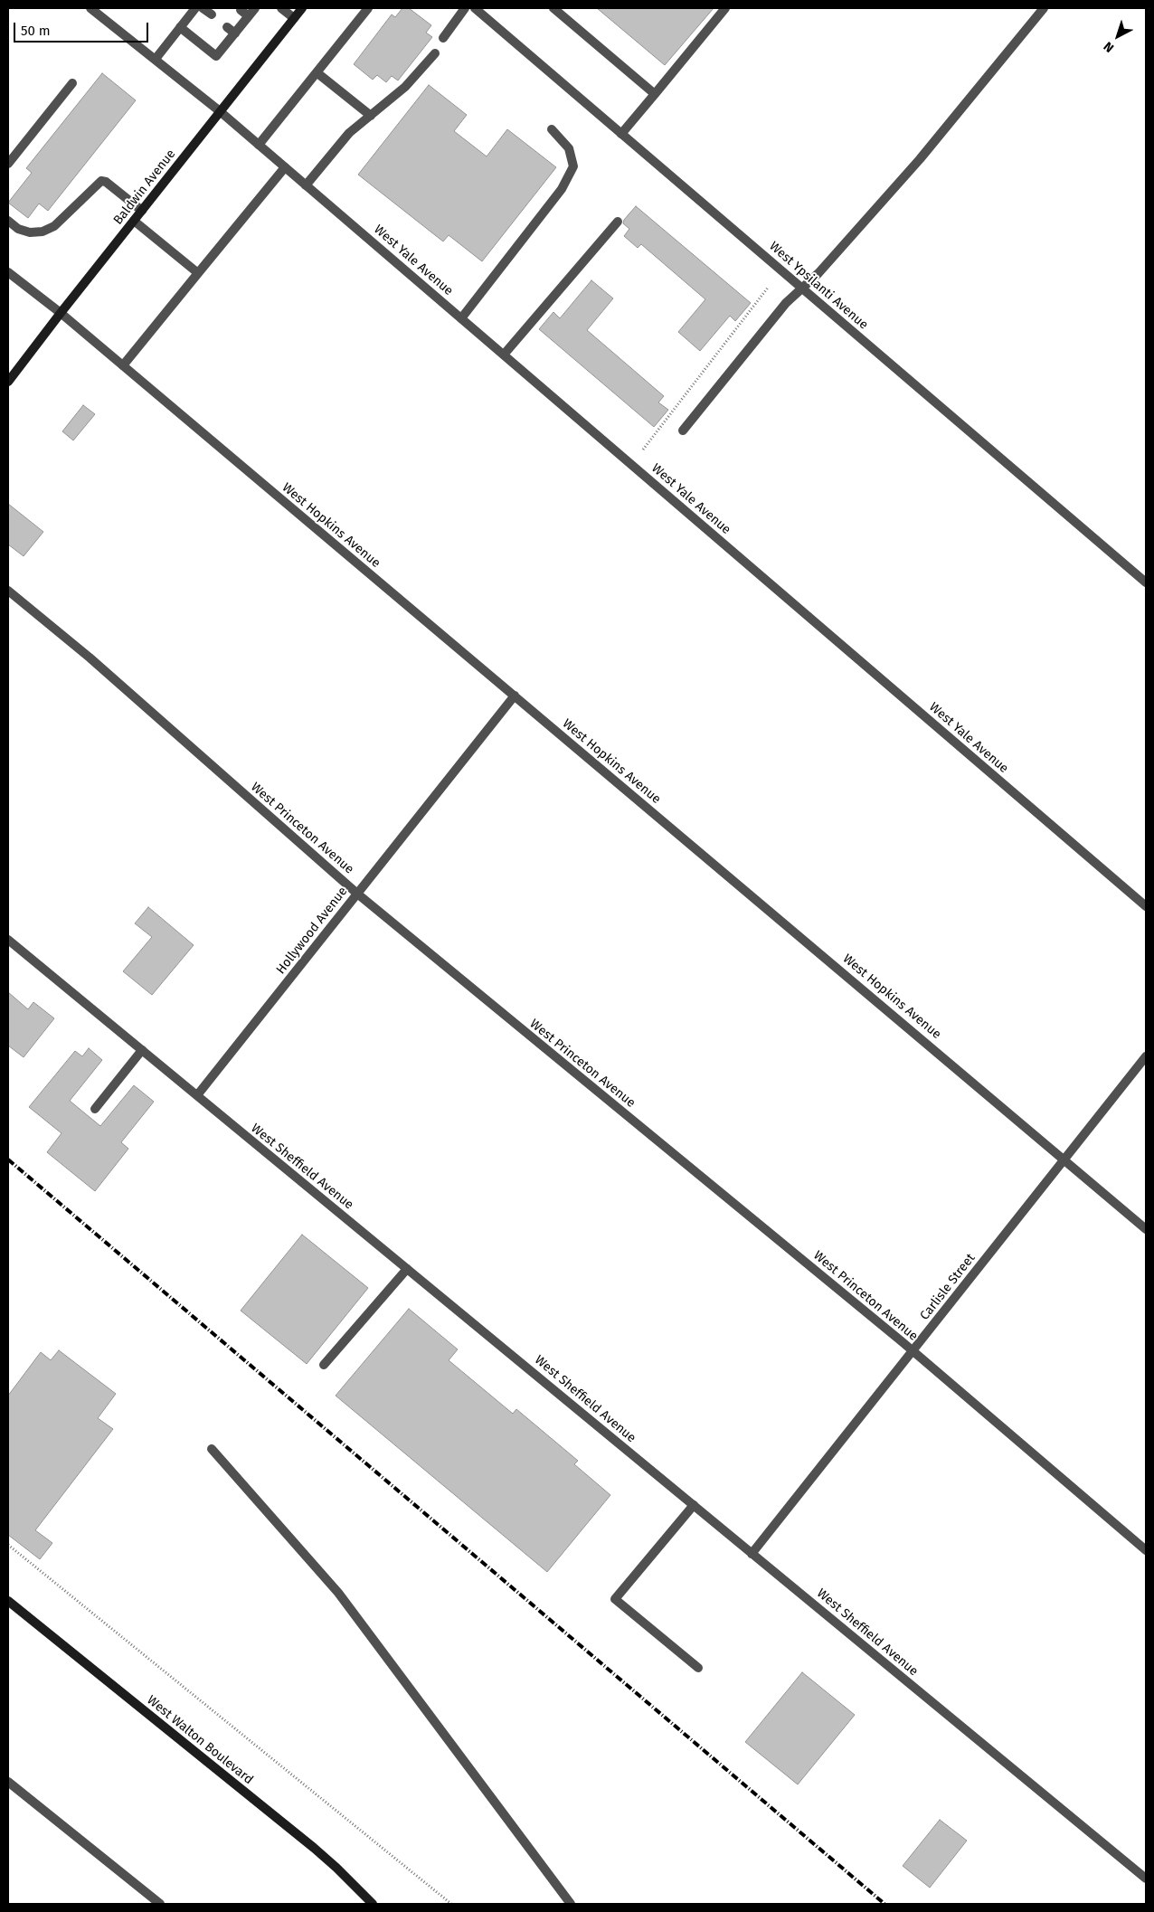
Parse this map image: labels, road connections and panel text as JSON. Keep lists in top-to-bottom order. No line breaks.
{"streets":{"main road":["Baldwin Avenue","West Walton Boulevard"],"street":["West Yale Avenue","West Ypsilanti Avenue","West Hopkins Avenue","West Princeton Avenue","Hollywood Avenue","West Sheffield Avenue","Carlisle Street"]},"crossings":[["Baldwin Avenue","West Yale Avenue"],["Baldwin Avenue","West Hopkins Avenue"],["West Hopkins Avenue","Hollywood Avenue"],["West Hopkins Avenue","Carlisle Street"],["West Princeton Avenue","Hollywood Avenue"],["West Princeton Avenue","Carlisle Street"],["Hollywood Avenue","West Sheffield Avenue"],["West Sheffield Avenue","Carlisle Street"]],"scale_bar":"50 m","north":"bottom left"}
